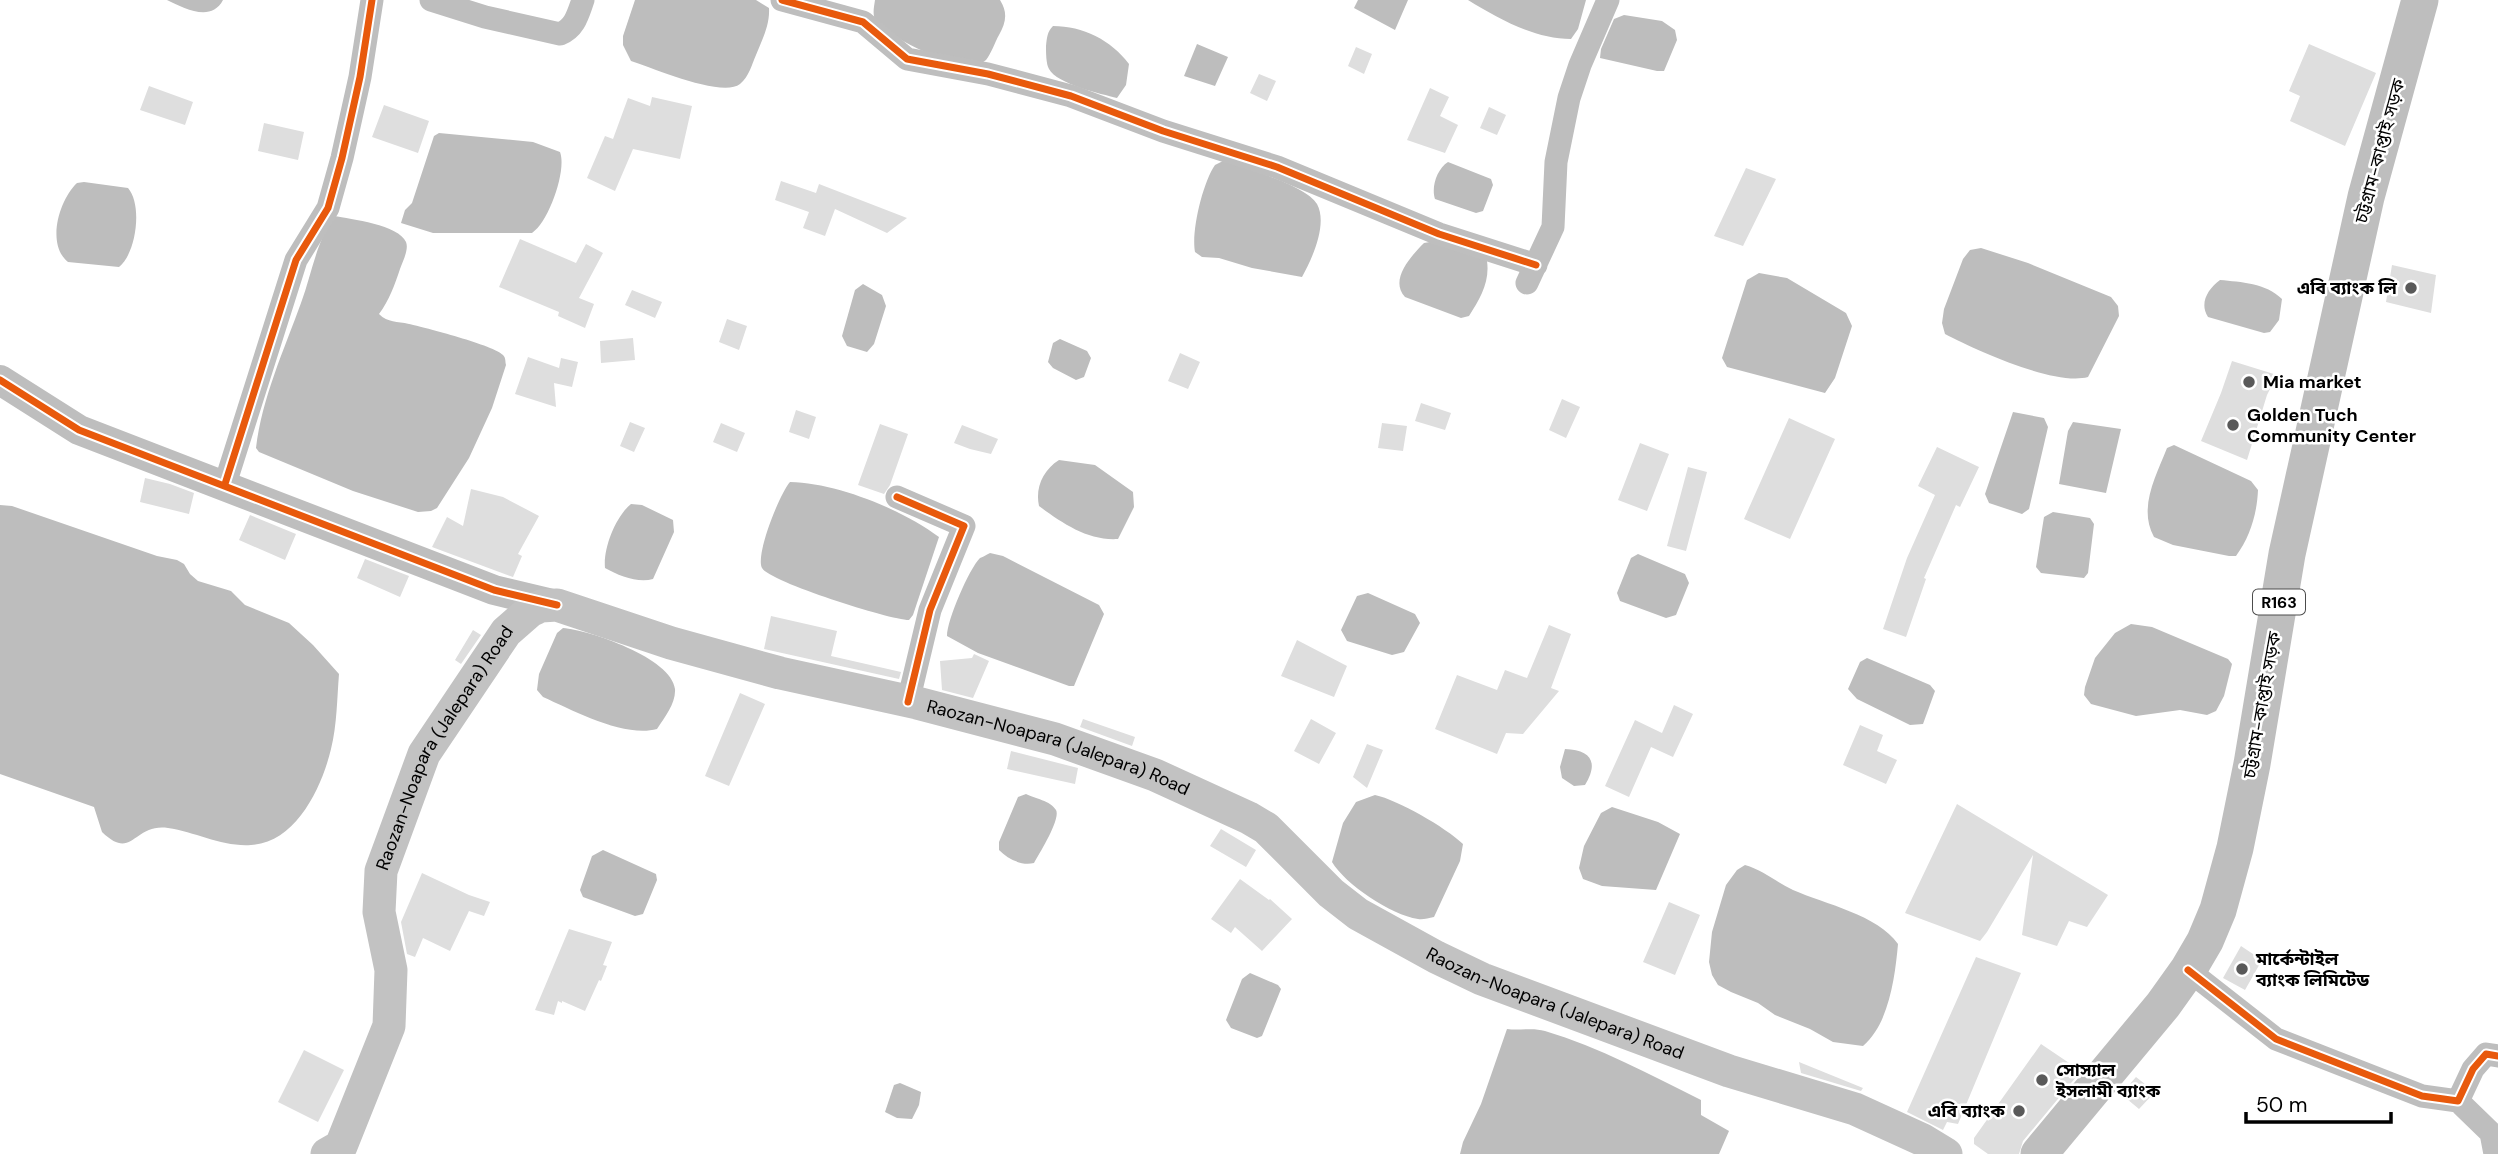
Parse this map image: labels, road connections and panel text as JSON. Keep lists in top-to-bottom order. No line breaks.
{"streets":{"main road":["চট্টগ্রাম-কাপ্তাই সড়ক","R163","Raozan-Noapara (Jalepara) Road"]},"places":["এবি ব্যাংক লি","Mia market","Golden Tuch Community Center","মার্কেন্টাইল ব্যাংক লিমিটেড","সোস্যাল ইসলামী ব্যাংক","এবি ব্যাংক"],"scale_bar":"50 m"}
